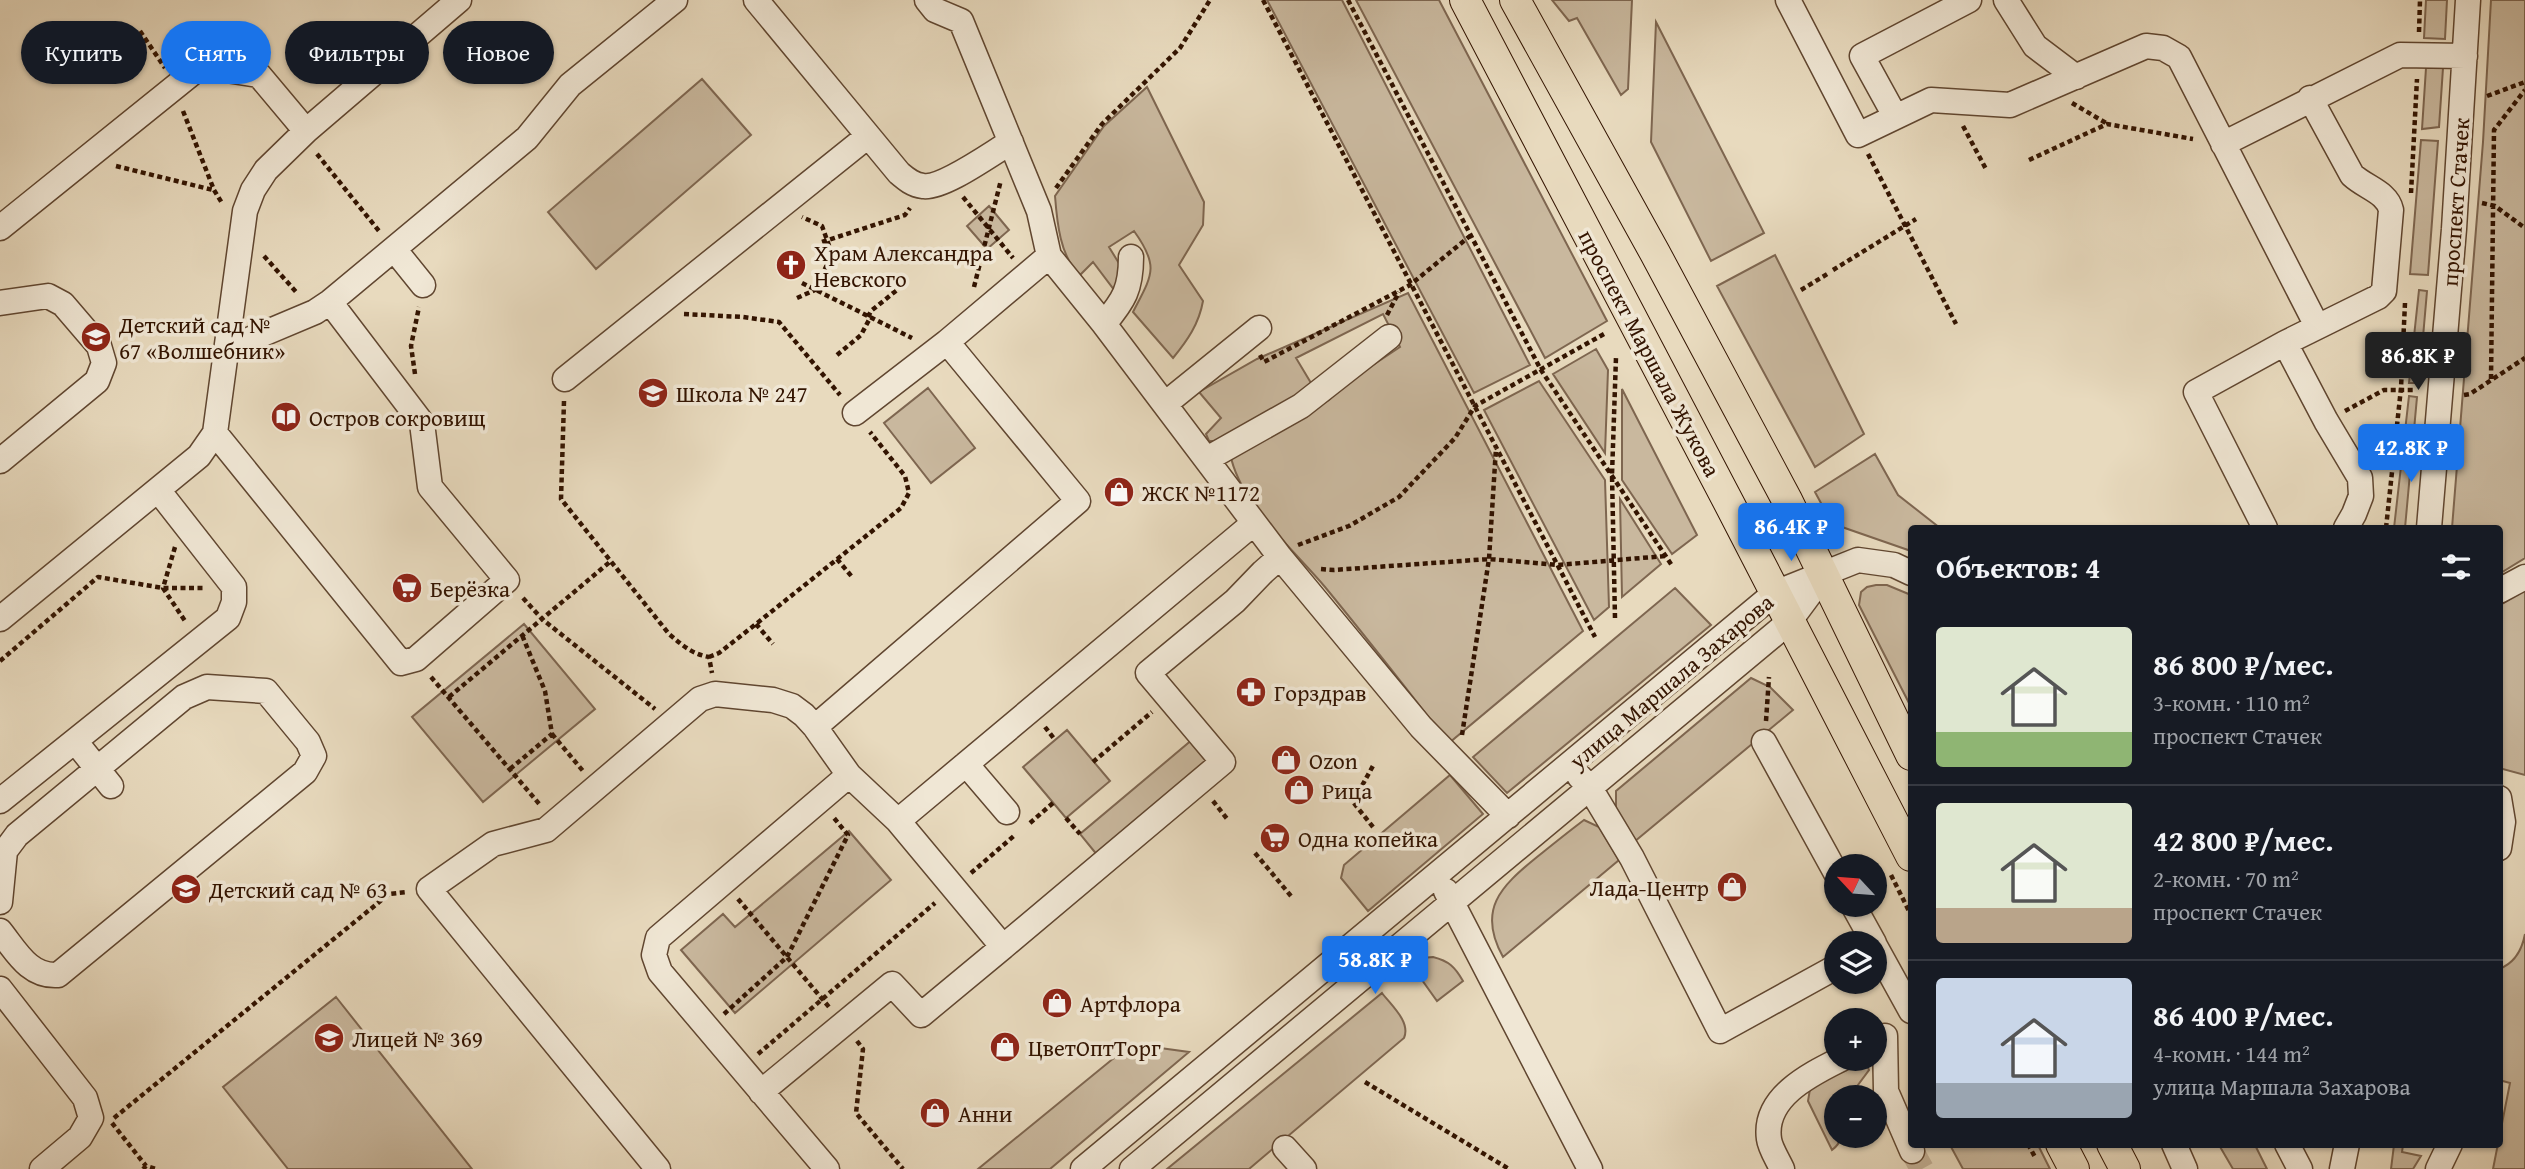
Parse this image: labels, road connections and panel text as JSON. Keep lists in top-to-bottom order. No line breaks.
{"streets":{"main road":["проспект Маршала Жукова"],"street":["проспект Стачек","улица Маршала Захарова"]},"crossings":[["проспект Маршала Жукова","улица Маршала Захарова"]],"places":{"church":["Храм Александра Невского"],"school or university":["Детский сад № 67 «Волшебник»","Школа № 247","Детский сад № 63","Лицей № 369"],"library":["Остров сокровищ"],"shop":["ЖСК №1172","Ozon","Рица","Лада-Центр","Артфлора","ЦветОптТорг","Анни"],"supermarket":["Берёзка","Одна копейка"],"pharmacy":["Горздрав"]},"north":"top left","page":{"chip":["Купить","Снять","Фильтры","Новое"],"price":["86.8K ₽","42.8K ₽","86.4K ₽","58.8K ₽"],"heading":"Объектов: 4","list":[{"name":"86 800 ₽/мес.","note":"3-комн. · 110 m² · проспект Стачек"},{"name":"42 800 ₽/мес.","note":"2-комн. · 70 m² · проспект Стачек"},{"name":"86 400 ₽/мес.","note":"4-комн. · 144 m² · улица Маршала Захарова"}],"map_buttons":["+","−"]}}
